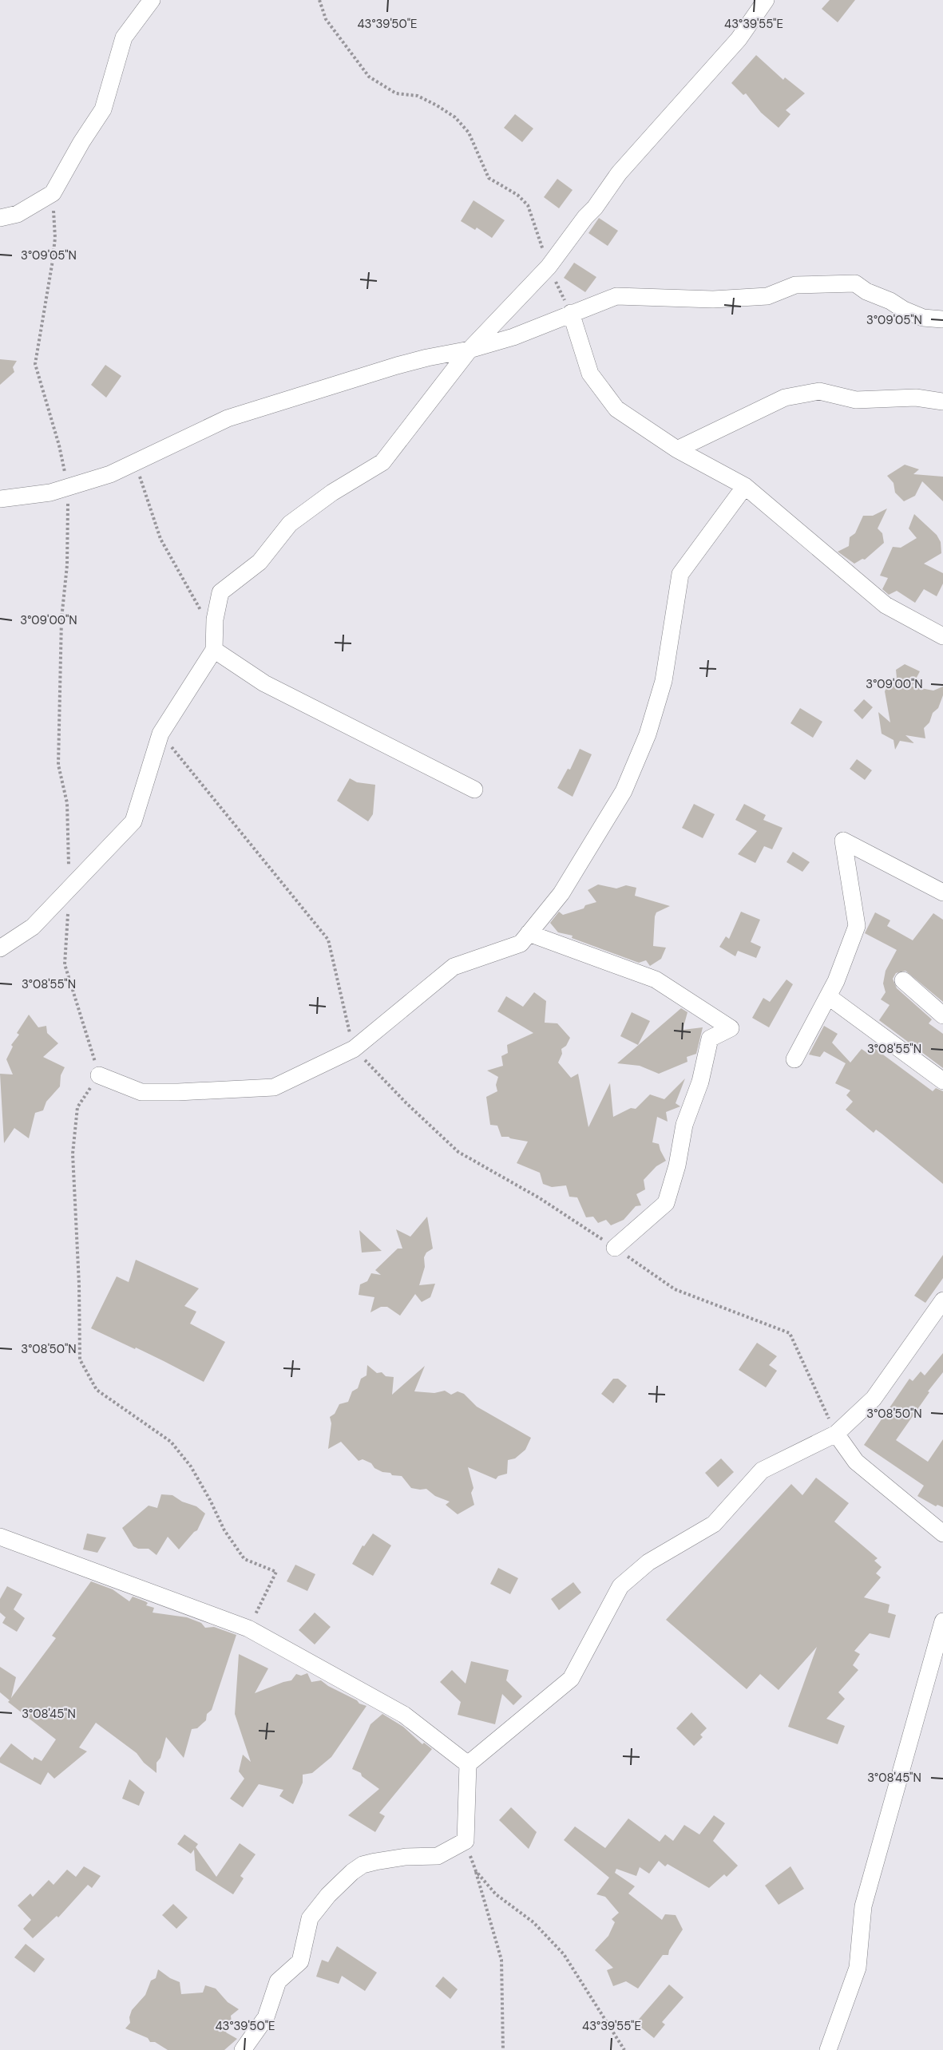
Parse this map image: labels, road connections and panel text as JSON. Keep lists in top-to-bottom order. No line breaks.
{"coordinates":["43°39'50\"E","43°39'55\"E","3°09'05\"N","3°09'00\"N","3°08'55\"N","3°08'50\"N","3°08'45\"N"]}
